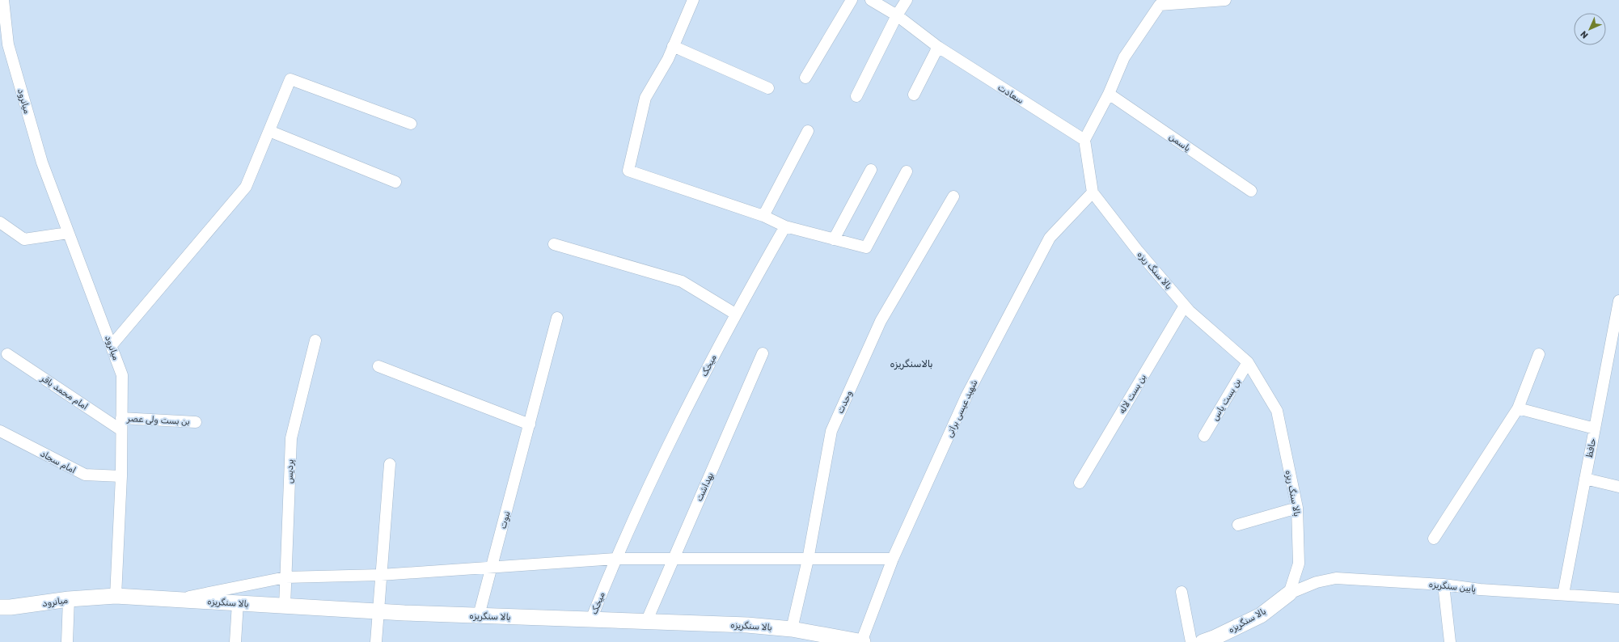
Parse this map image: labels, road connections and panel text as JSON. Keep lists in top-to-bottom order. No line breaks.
{"streets":{"street":["سعادت","میانرود","یاسمن","بالا سنگ ریزه","میخک","امام محمد باقر","بن بست لاله","بن بست یاس","وحدت","شهید عیسی براتی","بن بست ولی عصر","حافظ","امام سجاد","پردیس","بهداشت","نبوت","پایین سنگریزه","بالا سنگریزه"]},"crossings":[["سعادت","بالا سنگ ریزه"],["میانرود","امام محمد باقر"],["میانرود","بن بست ولی عصر"],["میانرود","امام سجاد"],["میانرود","بالا سنگریزه"],["بالا سنگ ریزه","بن بست لاله"],["بالا سنگ ریزه","بن بست یاس"],["بالا سنگ ریزه","شهید عیسی براتی"],["بالا سنگ ریزه","پایین سنگریزه"],["بالا سنگ ریزه","بالا سنگریزه"],["میخک","بالا سنگریزه"],["وحدت","بالا سنگریزه"],["شهید عیسی براتی","بالا سنگریزه"],["حافظ","پایین سنگریزه"],["پردیس","بالا سنگریزه"],["بهداشت","بالا سنگریزه"],["نبوت","بالا سنگریزه"],["پایین سنگریزه","بالا سنگریزه"]],"districts":["بالاسنگریزه"],"north":"bottom left"}
